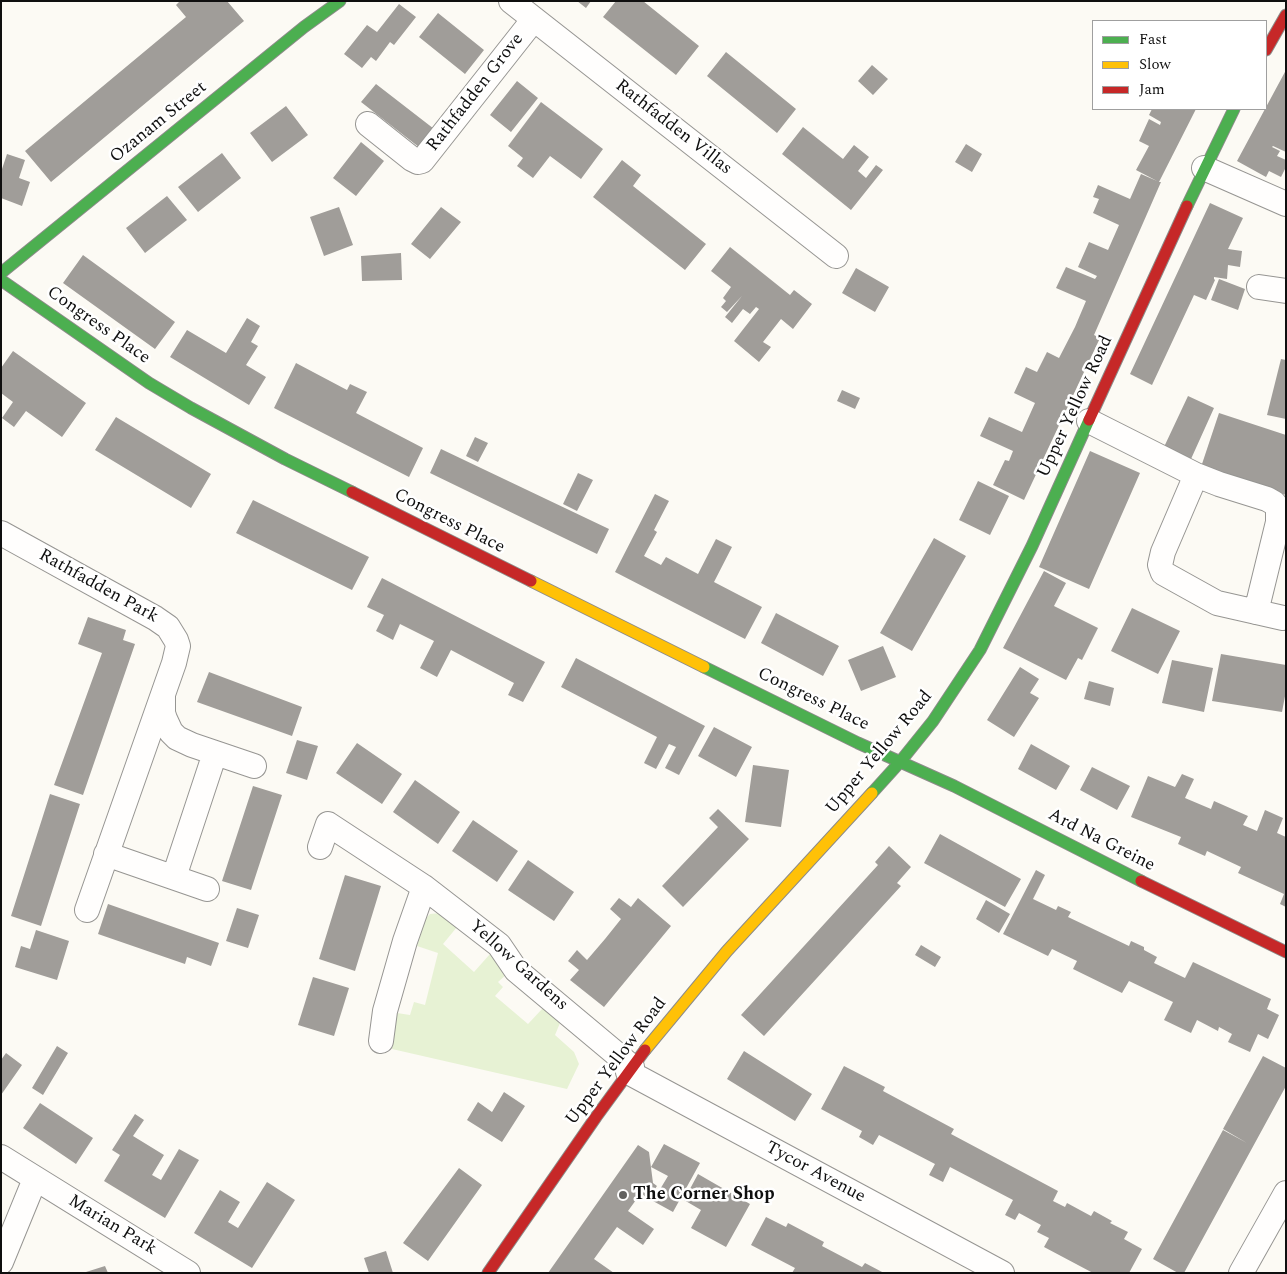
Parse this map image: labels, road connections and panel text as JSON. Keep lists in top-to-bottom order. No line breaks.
{"streets":{"street":["Rathfadden Grove","Ozanam Street","Rathfadden Villas","Congress Place","Upper Yellow Road","Rathfadden Park","Ard Na Greine","Yellow Gardens","Tycor Avenue","Marian Park"]},"crossings":[["Rathfadden Grove","Rathfadden Villas"],["Congress Place","Upper Yellow Road"],["Congress Place","Ard Na Greine"],["Upper Yellow Road","Ard Na Greine"],["Upper Yellow Road","Yellow Gardens"],["Upper Yellow Road","Tycor Avenue"],["Yellow Gardens","Tycor Avenue"]],"places":["The Corner Shop"],"legend":["Fast","Slow","Jam"]}
